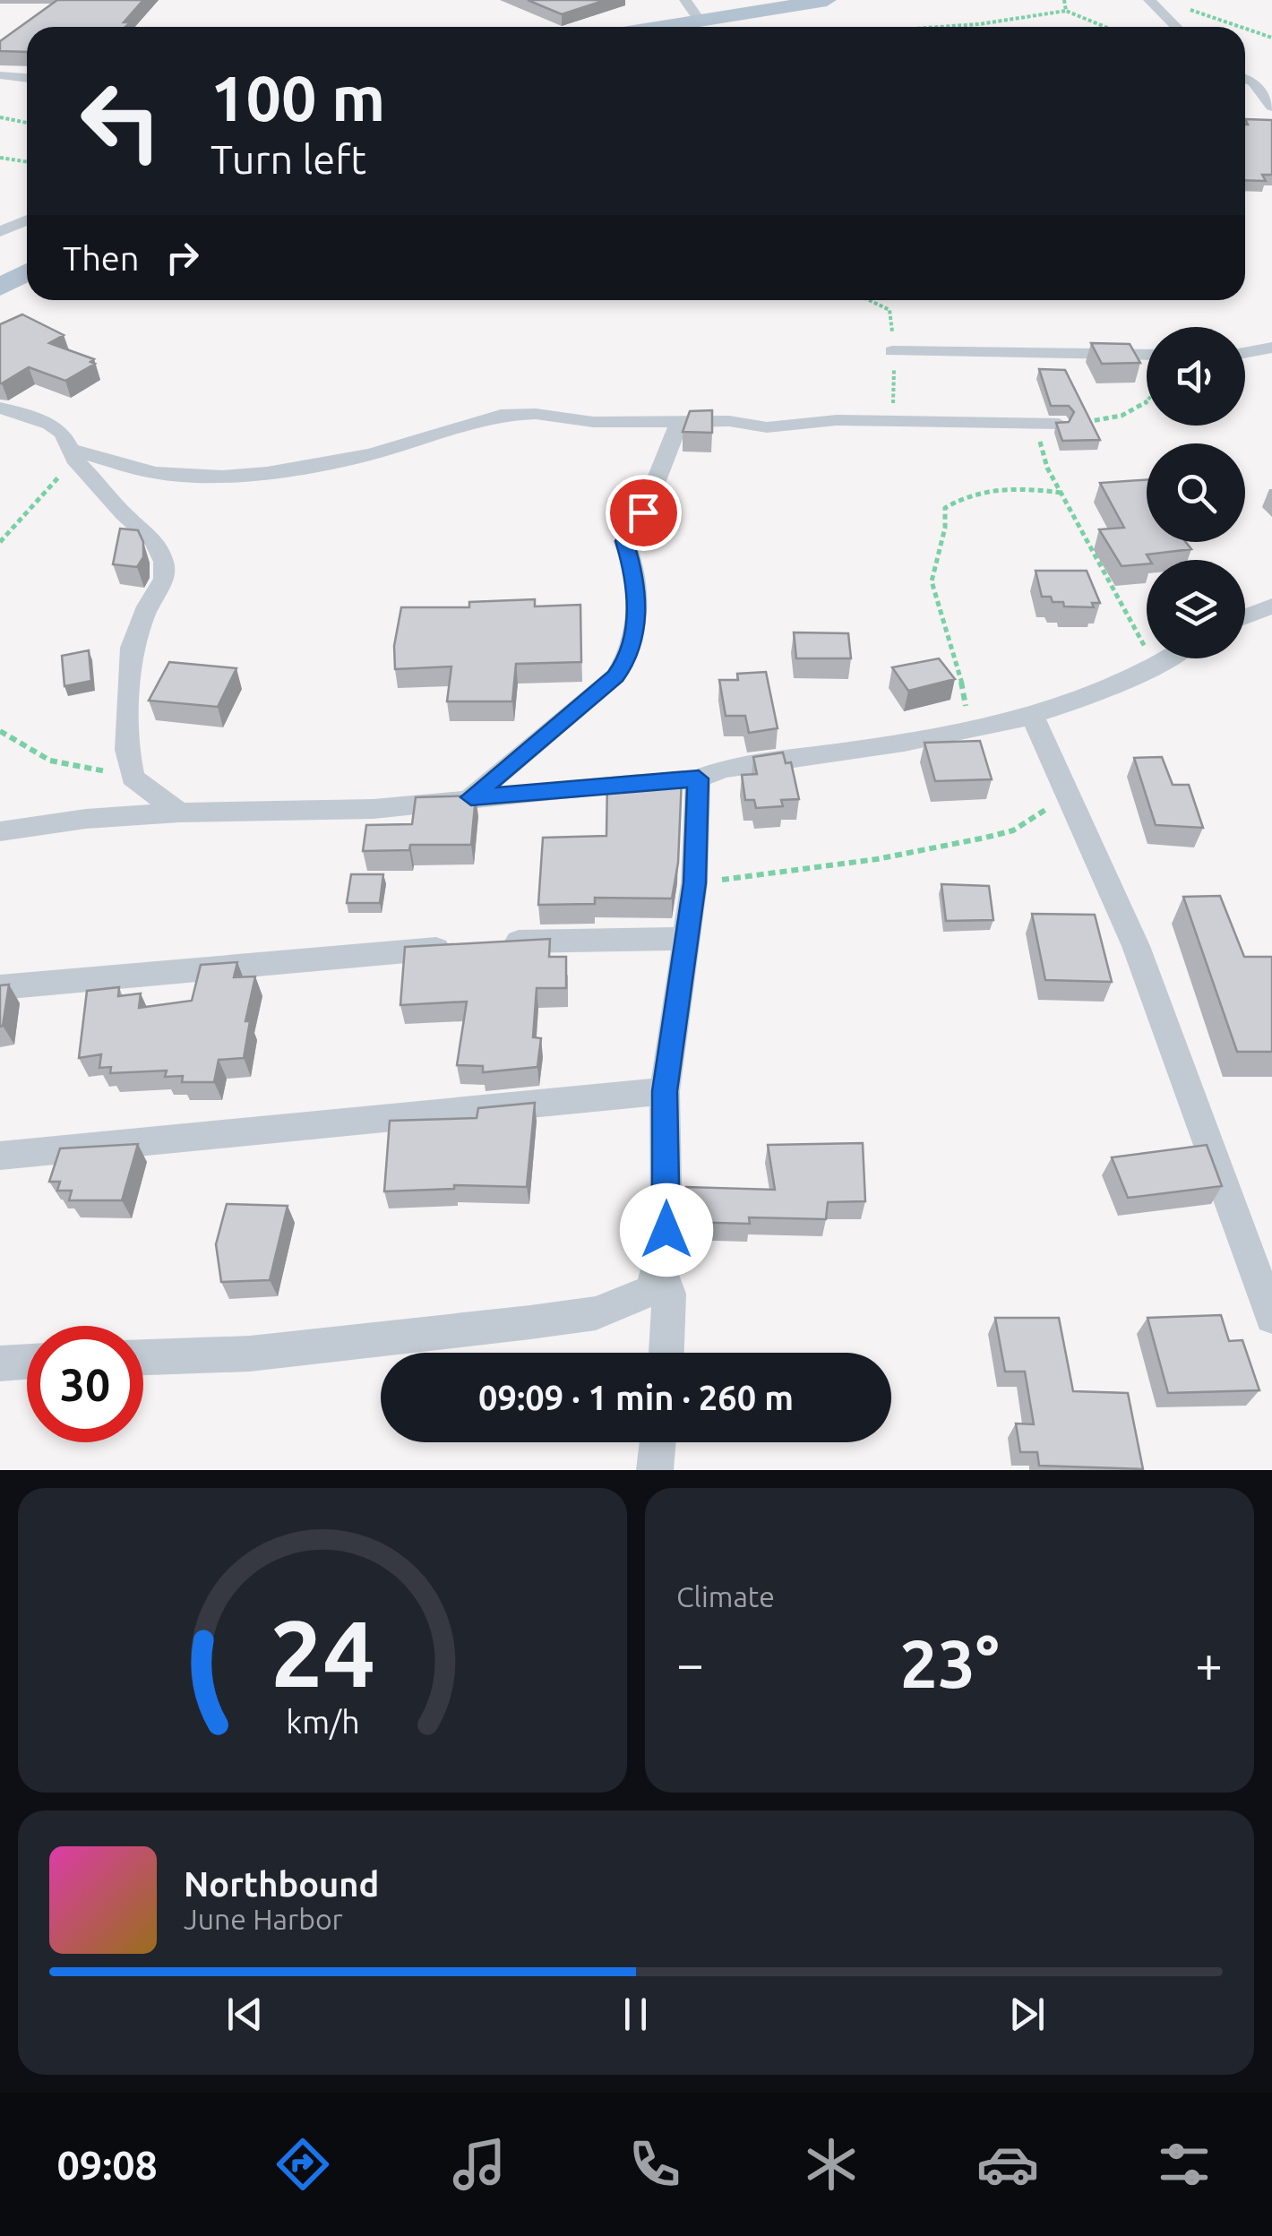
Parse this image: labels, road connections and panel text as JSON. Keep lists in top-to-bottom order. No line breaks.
{"page":{"turn":["100 m","Turn left"],"then":"Then","limit":"30","trip":"09:09 · 1 min · 260 m","tile":"Climate","heat":["−","23°","+"],"song":["Northbound","June Harbor"],"tabs":"09:08","gauge":["24","km/h"]}}
